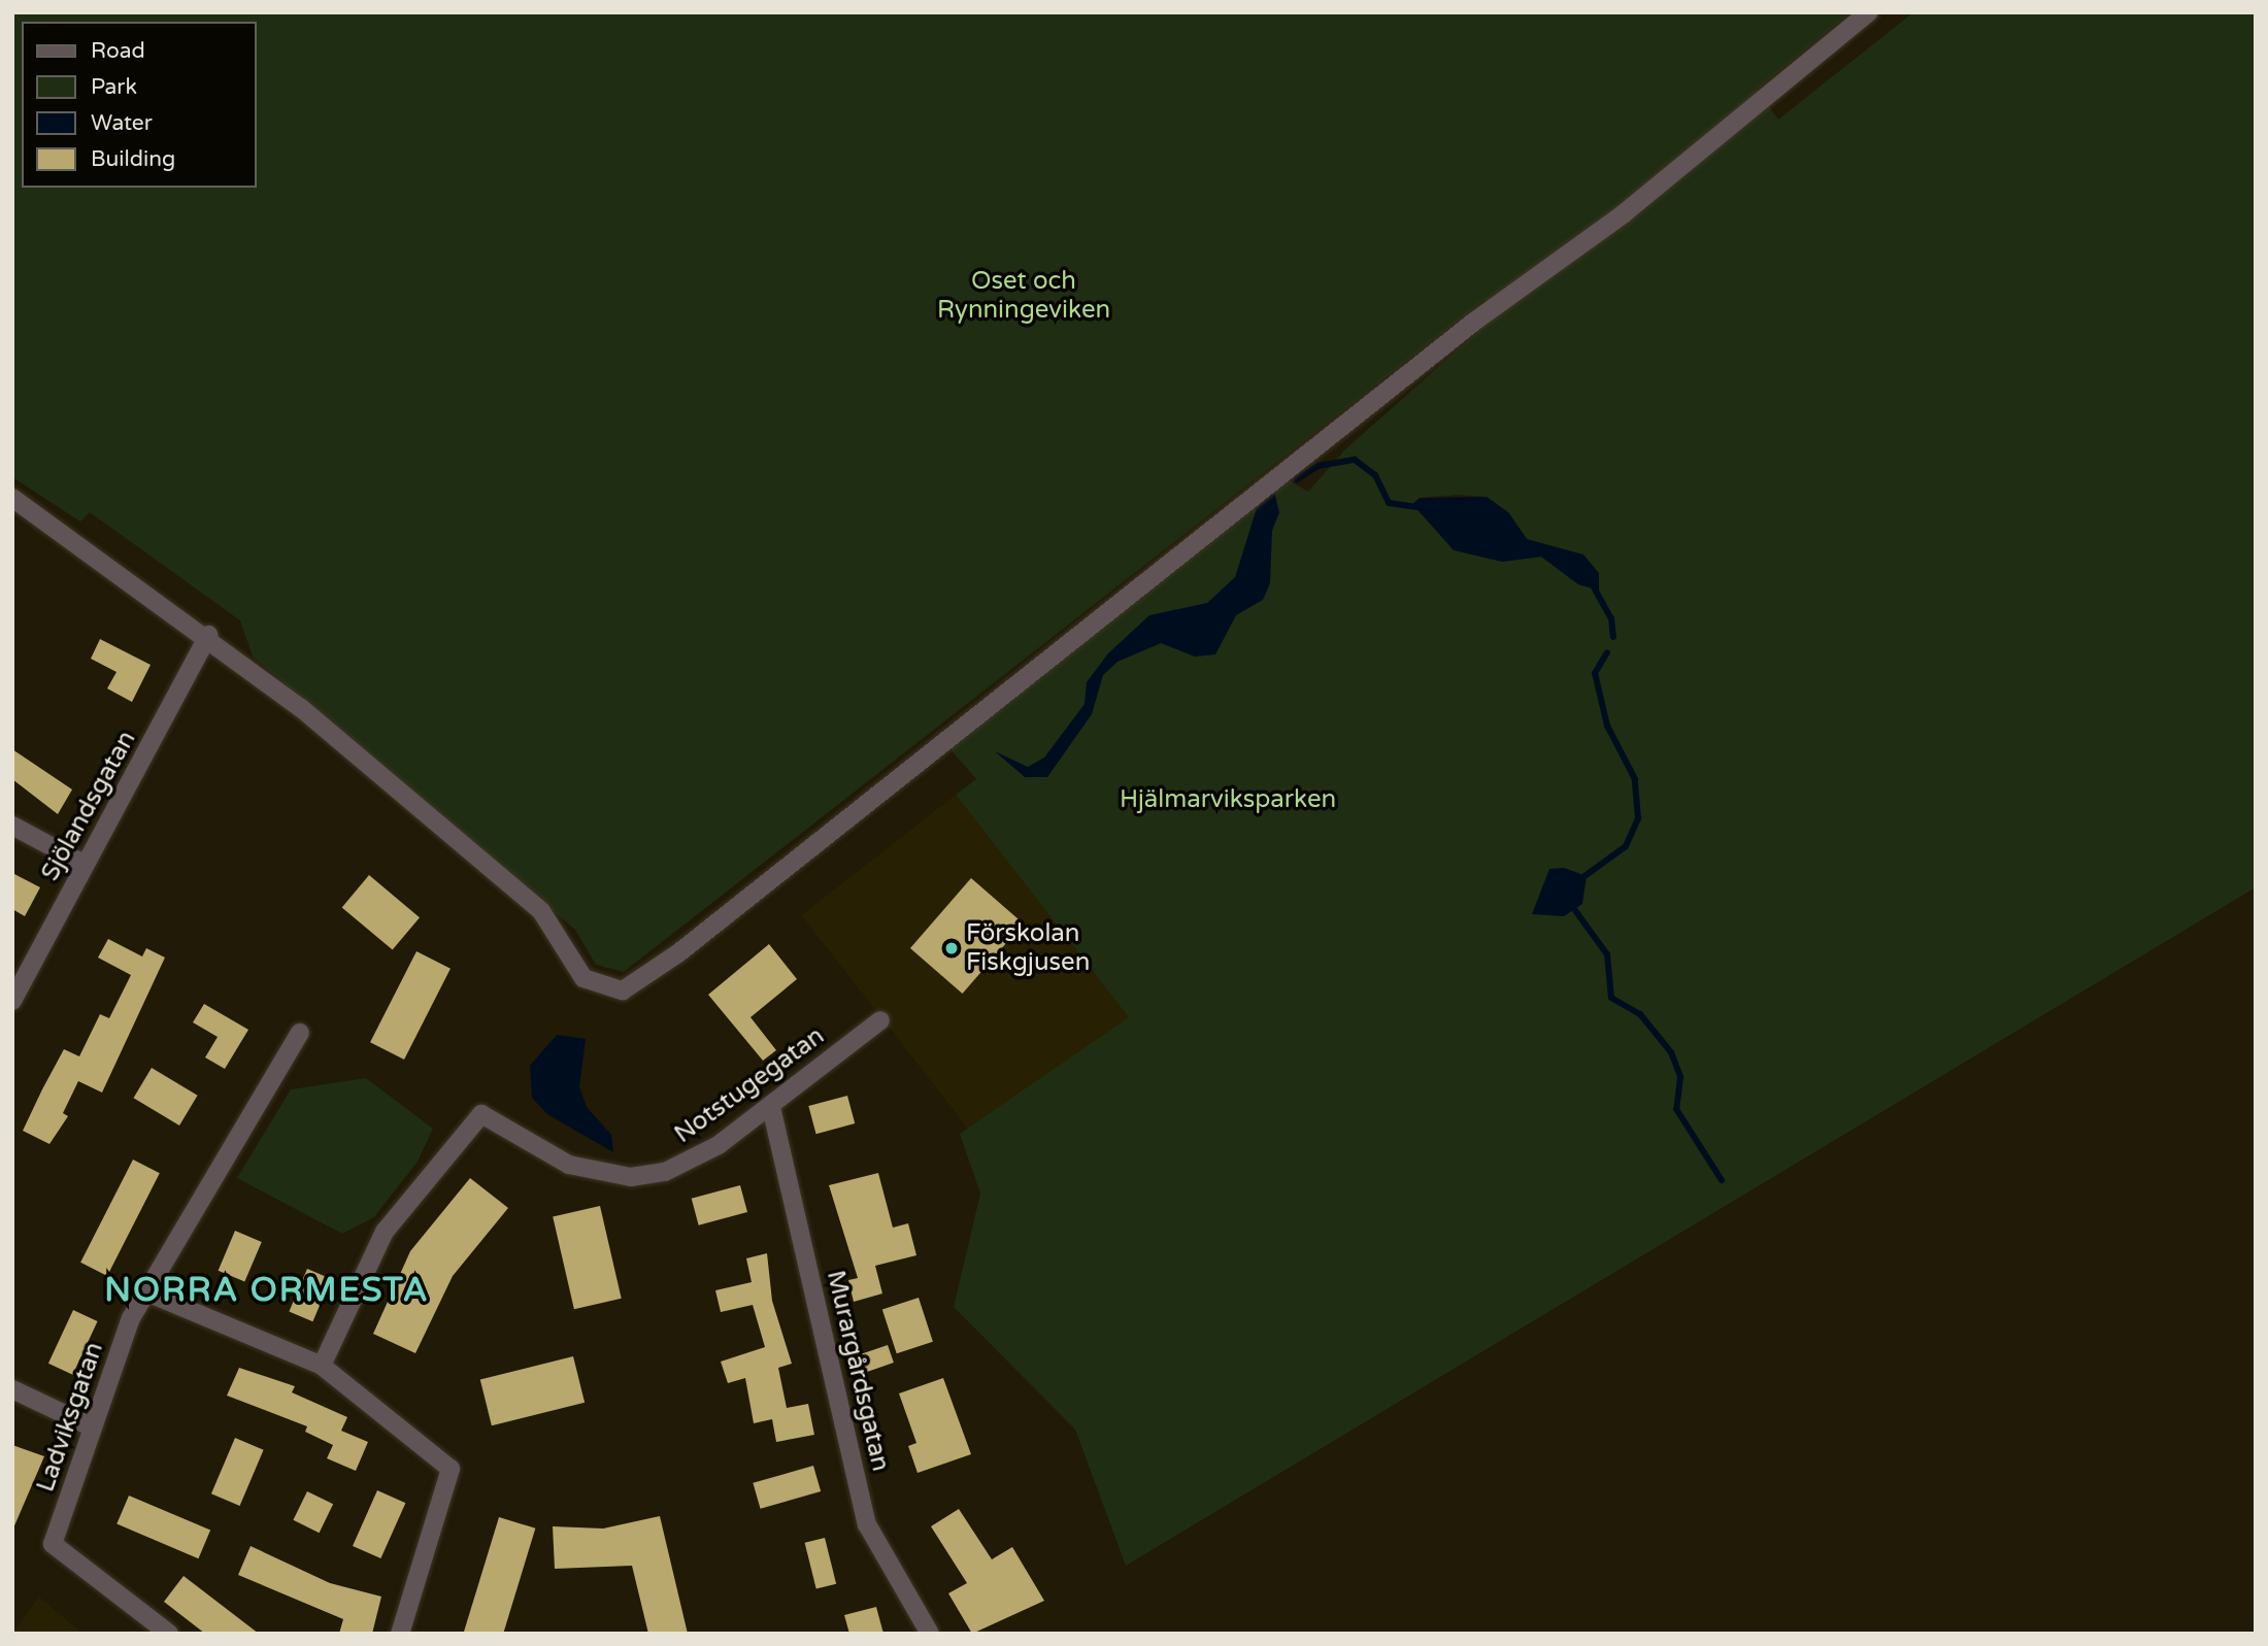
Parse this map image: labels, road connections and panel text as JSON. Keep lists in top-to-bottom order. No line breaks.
{"streets":{"street":["Sjölandsgatan","Notstugegatan","Murargårdsgatan","Ladviksgatan"]},"crossings":[["Notstugegatan","Murargårdsgatan"]],"districts":["NORRA ORMESTA"],"parks":["Oset och Rynningeviken","Hjälmarviksparken"],"places":["Förskolan Fiskgjusen"],"legend":["Road","Park","Water","Building"]}
